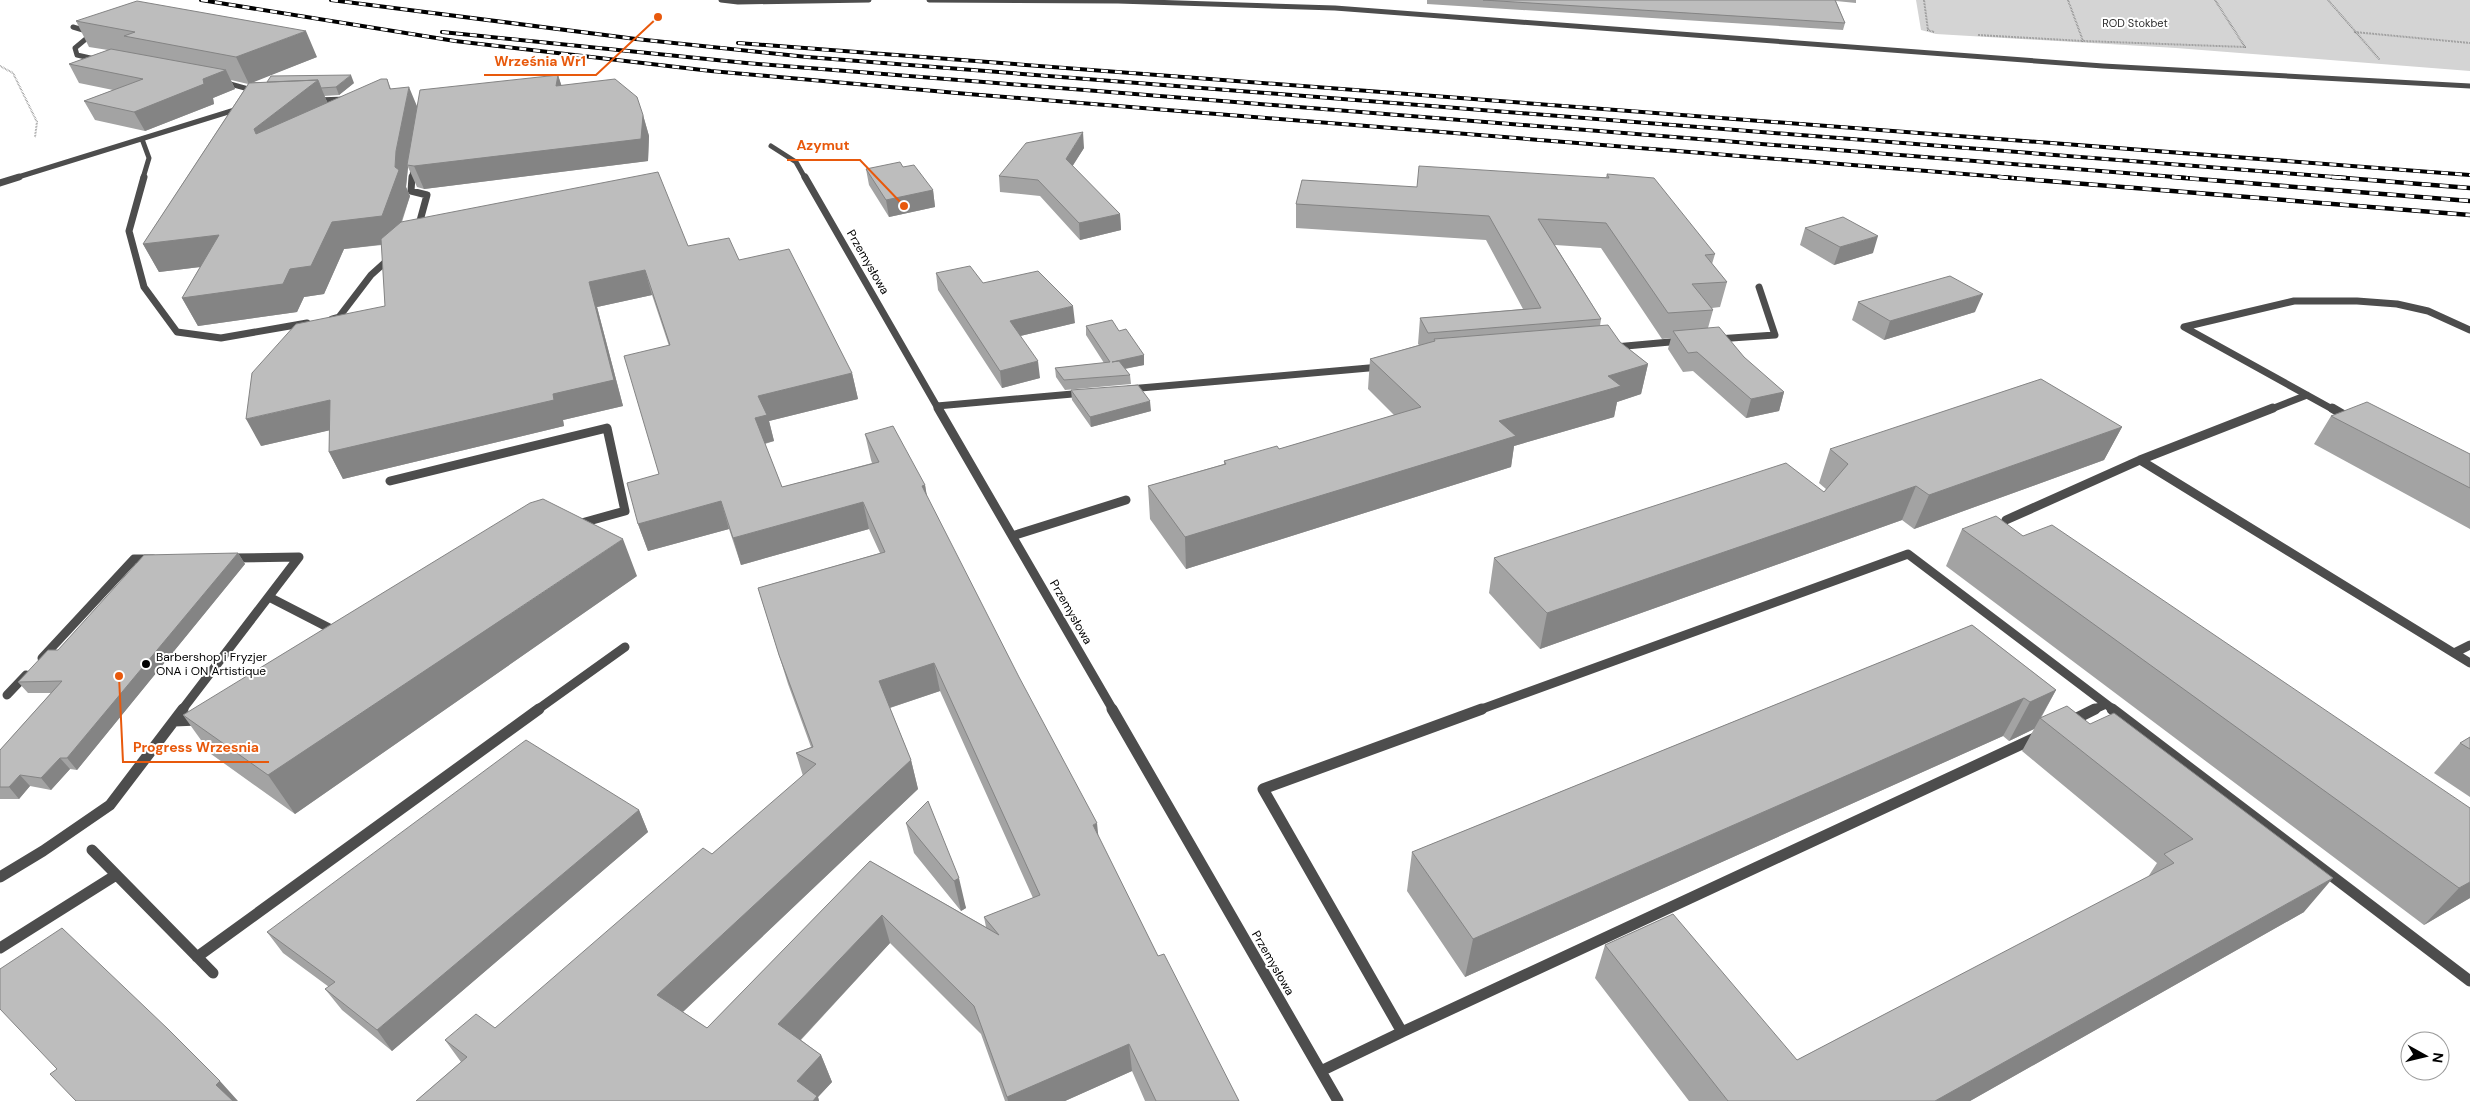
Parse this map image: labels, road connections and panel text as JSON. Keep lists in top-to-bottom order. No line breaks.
{"streets":{"street":["Przemysłowa"]},"parks":["ROD Stokbet"],"places":["Września Wr1","Azymut","Barbershop i Fryzjer ONA i ON Artistique","Progress Wrzesnia"],"north":"right"}
